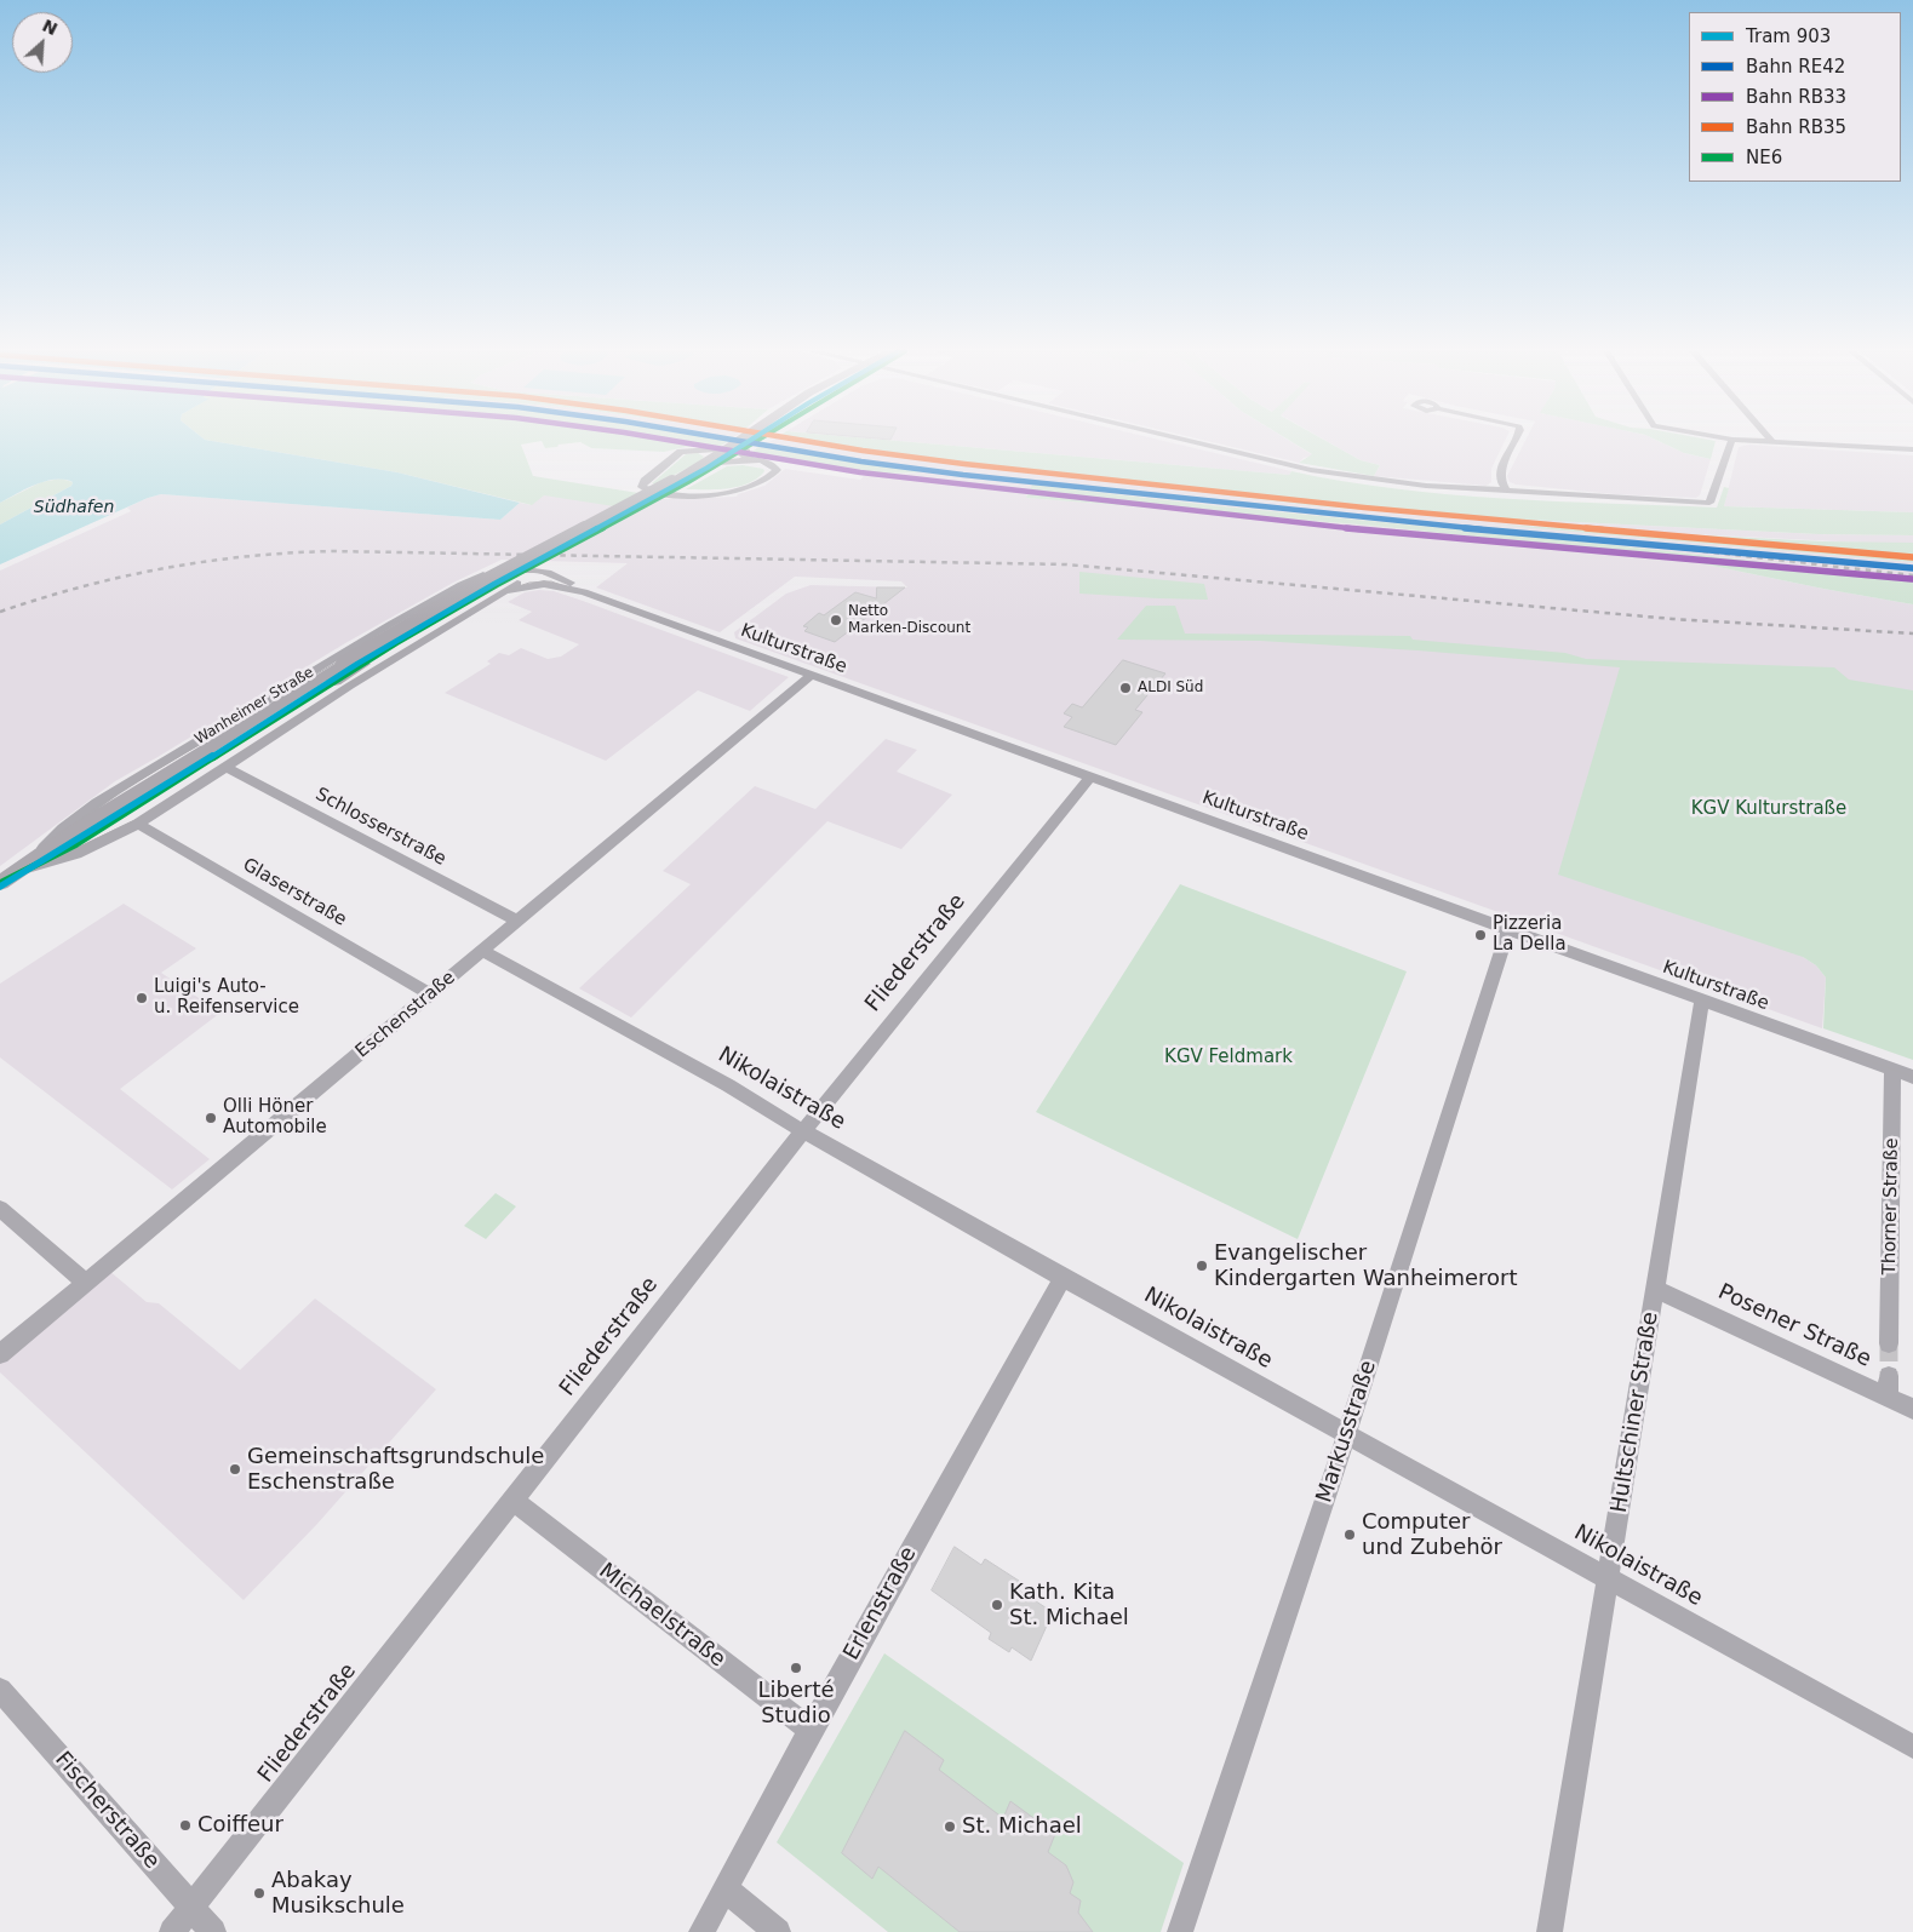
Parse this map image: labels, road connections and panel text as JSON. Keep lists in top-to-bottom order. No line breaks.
{"streets":{"street":["Kulturstraße","Wanheimer Straße","Schlosserstraße","Glaserstraße","Fliederstraße","Eschenstraße","Nikolaistraße","Thorner Straße","Posener Straße","Hultschiner Straße","Markusstraße","Erlenstraße","Michaelstraße","Fischerstraße"]},"crossings":[["Kulturstraße","Wanheimer Straße"],["Kulturstraße","Fliederstraße"],["Kulturstraße","Eschenstraße"],["Kulturstraße","Thorner Straße"],["Kulturstraße","Hultschiner Straße"],["Kulturstraße","Markusstraße"],["Wanheimer Straße","Schlosserstraße"],["Wanheimer Straße","Glaserstraße"],["Schlosserstraße","Eschenstraße"],["Glaserstraße","Eschenstraße"],["Fliederstraße","Nikolaistraße"],["Fliederstraße","Michaelstraße"],["Fliederstraße","Fischerstraße"],["Eschenstraße","Nikolaistraße"],["Nikolaistraße","Hultschiner Straße"],["Nikolaistraße","Markusstraße"],["Nikolaistraße","Erlenstraße"],["Posener Straße","Hultschiner Straße"],["Erlenstraße","Michaelstraße"]],"water":["Südhafen"],"parks":["KGV Kulturstraße","KGV Feldmark"],"places":["Netto Marken-Discount","ALDI Süd","Pizzeria La Della","Luigi's Auto- u. Reifenservice","Olli Höner Automobile","Evangelischer Kindergarten Wanheimerort","Gemeinschaftsgrundschule Eschenstraße","Computer und Zubehör","Kath. Kita St. Michael","Liberté Studio","Coiffeur","St. Michael","Abakay Musikschule"],"lines":["tram line 903","rail line RE42","rail line RB33","rail line RB35","transit line NE6"],"legend":["Tram 903","Bahn RE42","Bahn RB33","Bahn RB35","NE6"],"north":"top right"}
